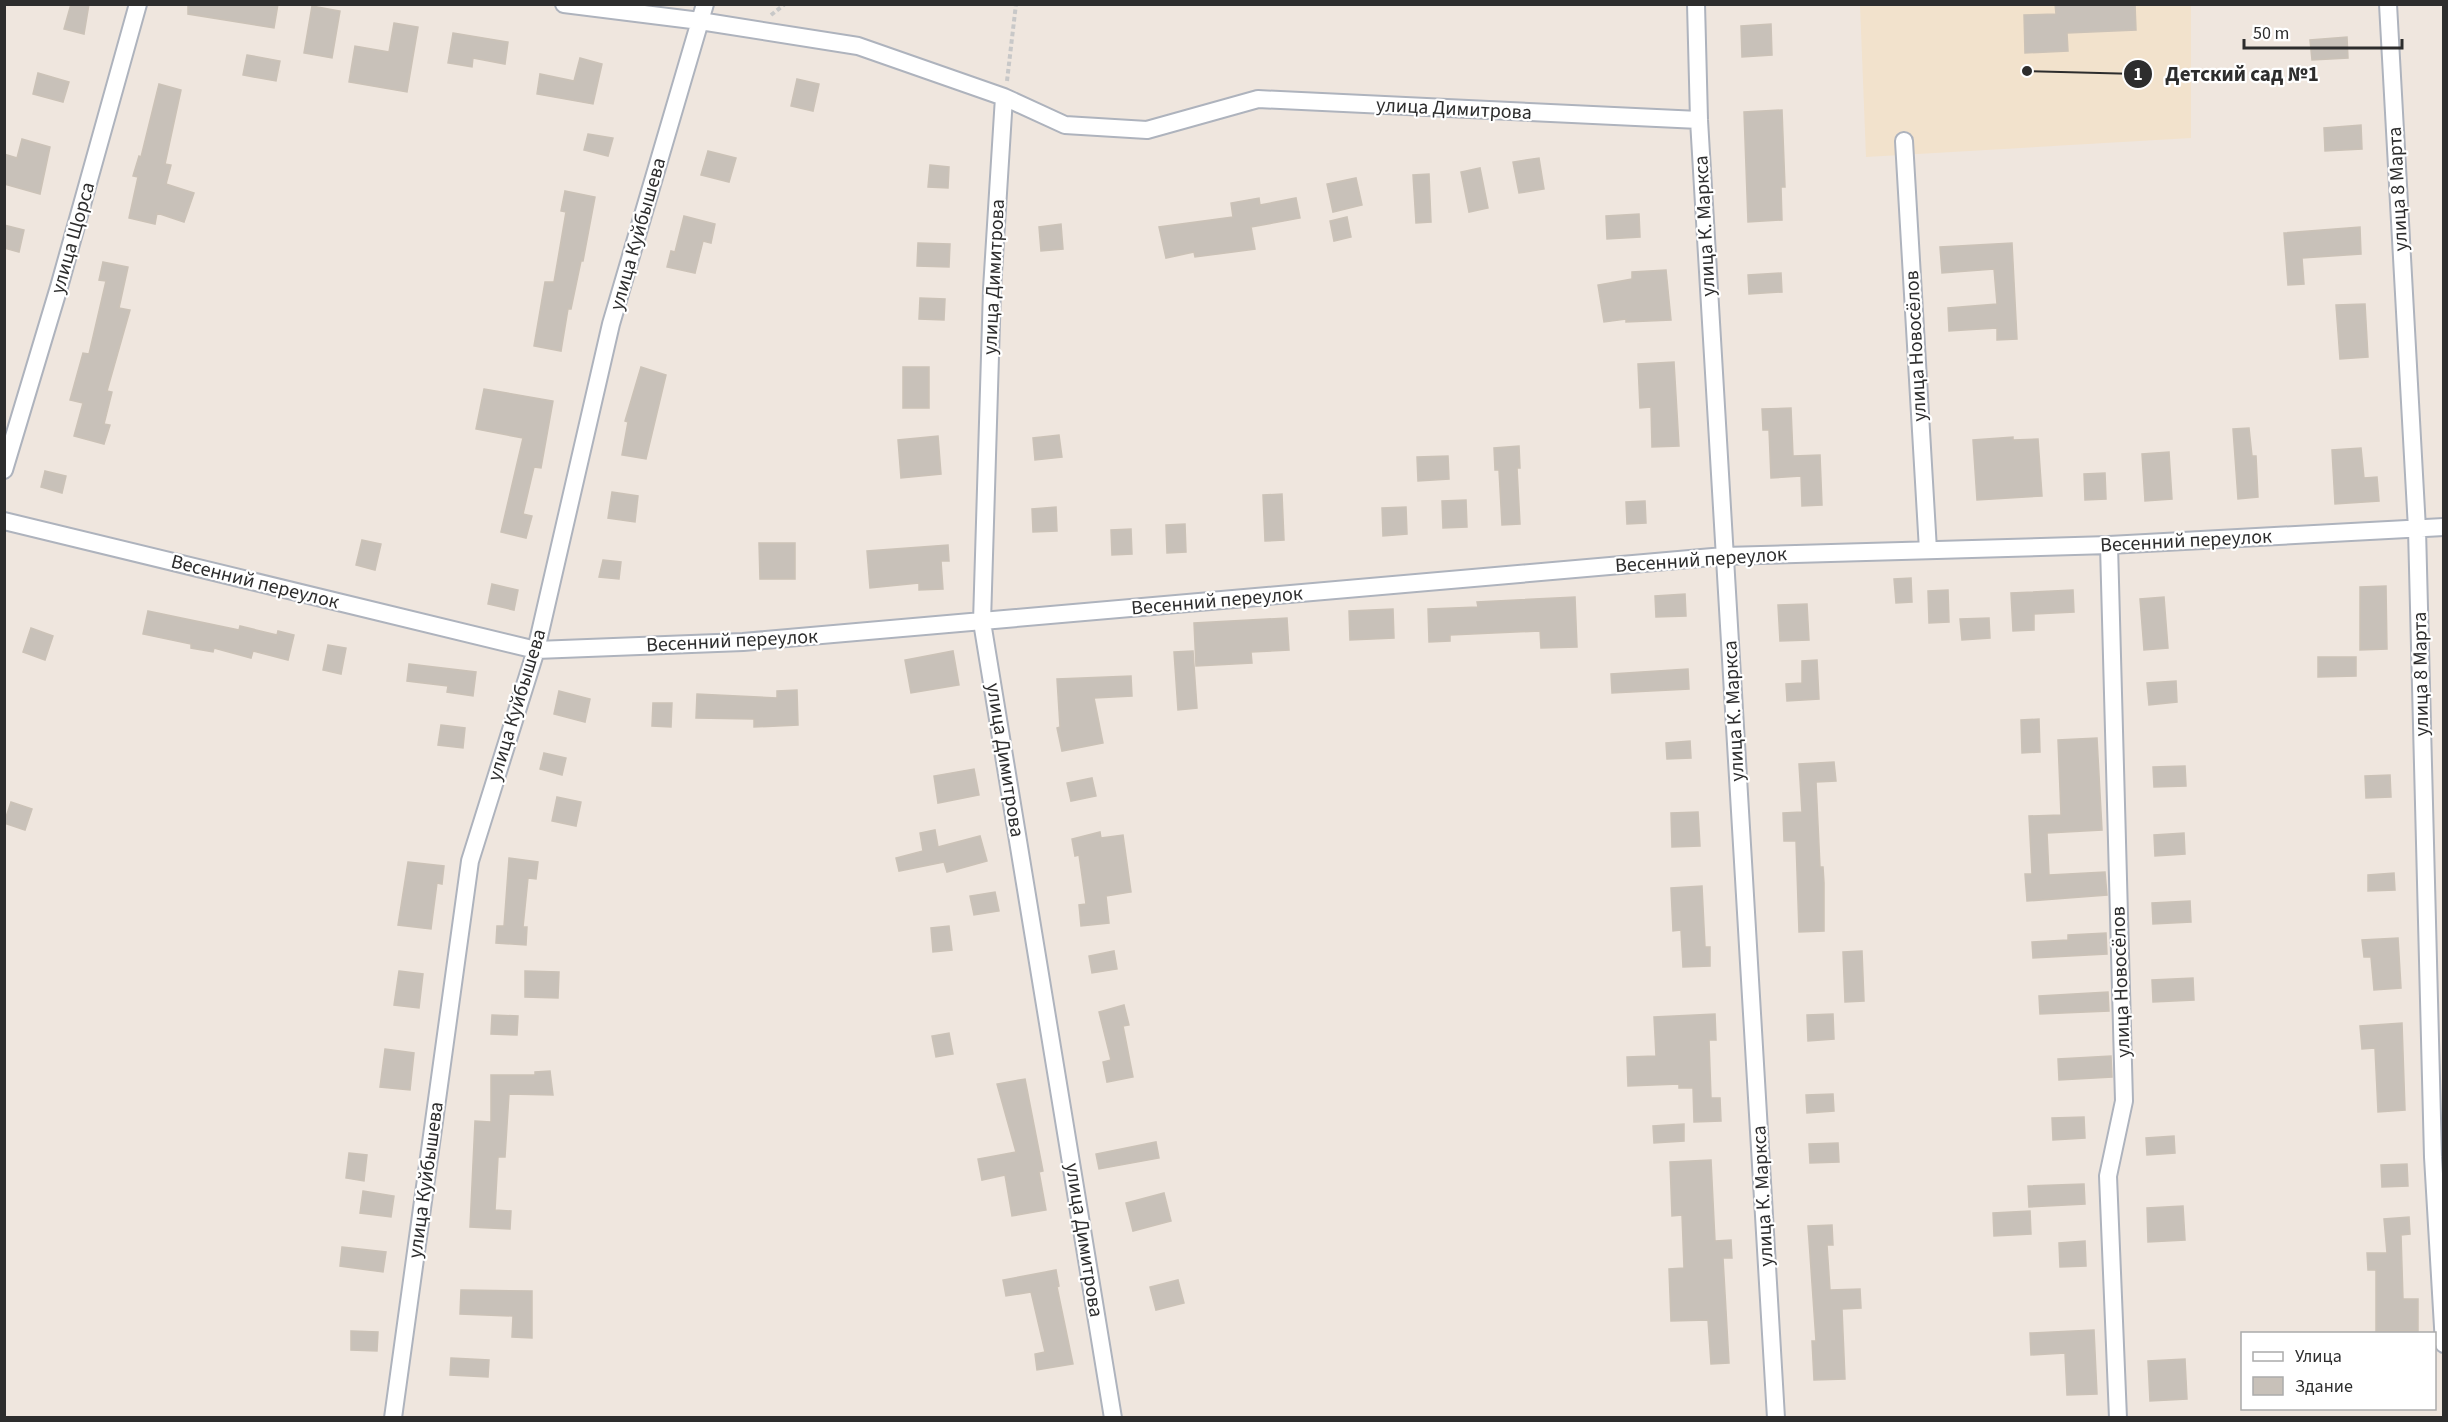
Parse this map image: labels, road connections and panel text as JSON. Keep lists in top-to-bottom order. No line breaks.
{"streets":{"street":["улица Димитрова","улица 8 Марта","улица К. Маркса","улица Куйбышева","улица Щорса","улица Новосёлов","Весенний переулок"]},"crossings":[["улица Димитрова","улица К. Маркса"],["улица Димитрова","улица Куйбышева"],["улица Димитрова","Весенний переулок"],["улица 8 Марта","Весенний переулок"],["улица К. Маркса","Весенний переулок"],["улица Куйбышева","Весенний переулок"],["улица Новосёлов","Весенний переулок"]],"places":["Детский сад №1"],"legend":["Улица","Здание"],"scale_bar":"50 m"}
